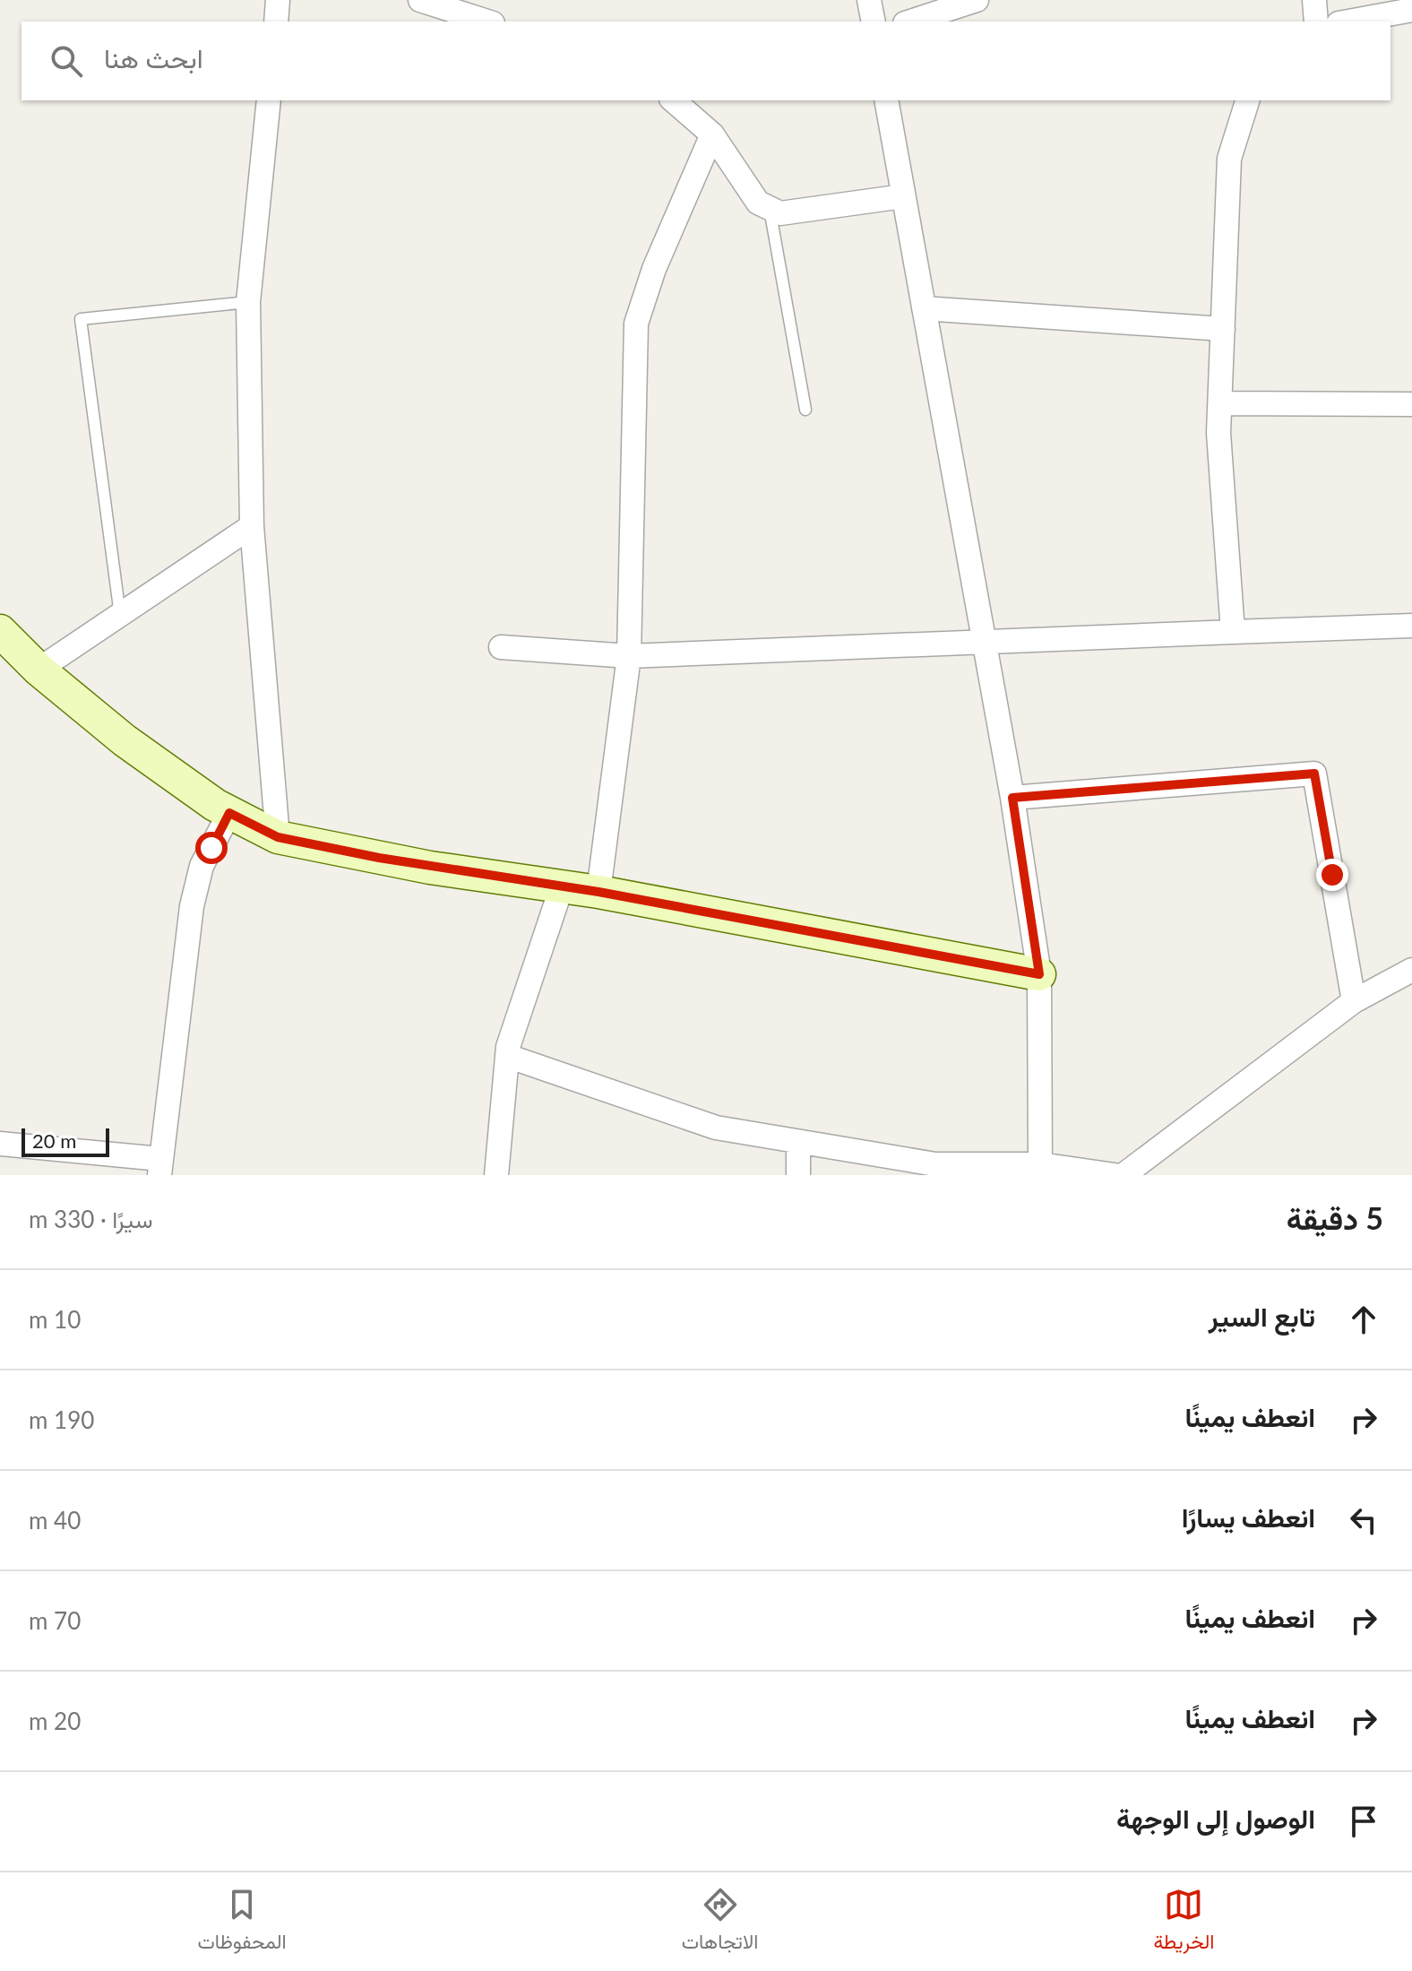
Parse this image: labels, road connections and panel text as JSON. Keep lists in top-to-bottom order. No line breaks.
{"scale_bar":"20 m","page":{"search":"ابحث هنا","scale":"20 m","heading":["5 دقيقة","سيرًا · 330 m"],"list":[["تابع السير","10 m"],["انعطف يمينًا","190 m"],["انعطف يسارًا","40 m"],["انعطف يمينًا","70 m"],["انعطف يمينًا","20 m"],"الوصول إلى الوجهة"],"nav":["الخريطة","الاتجاهات","المحفوظات"]}}
